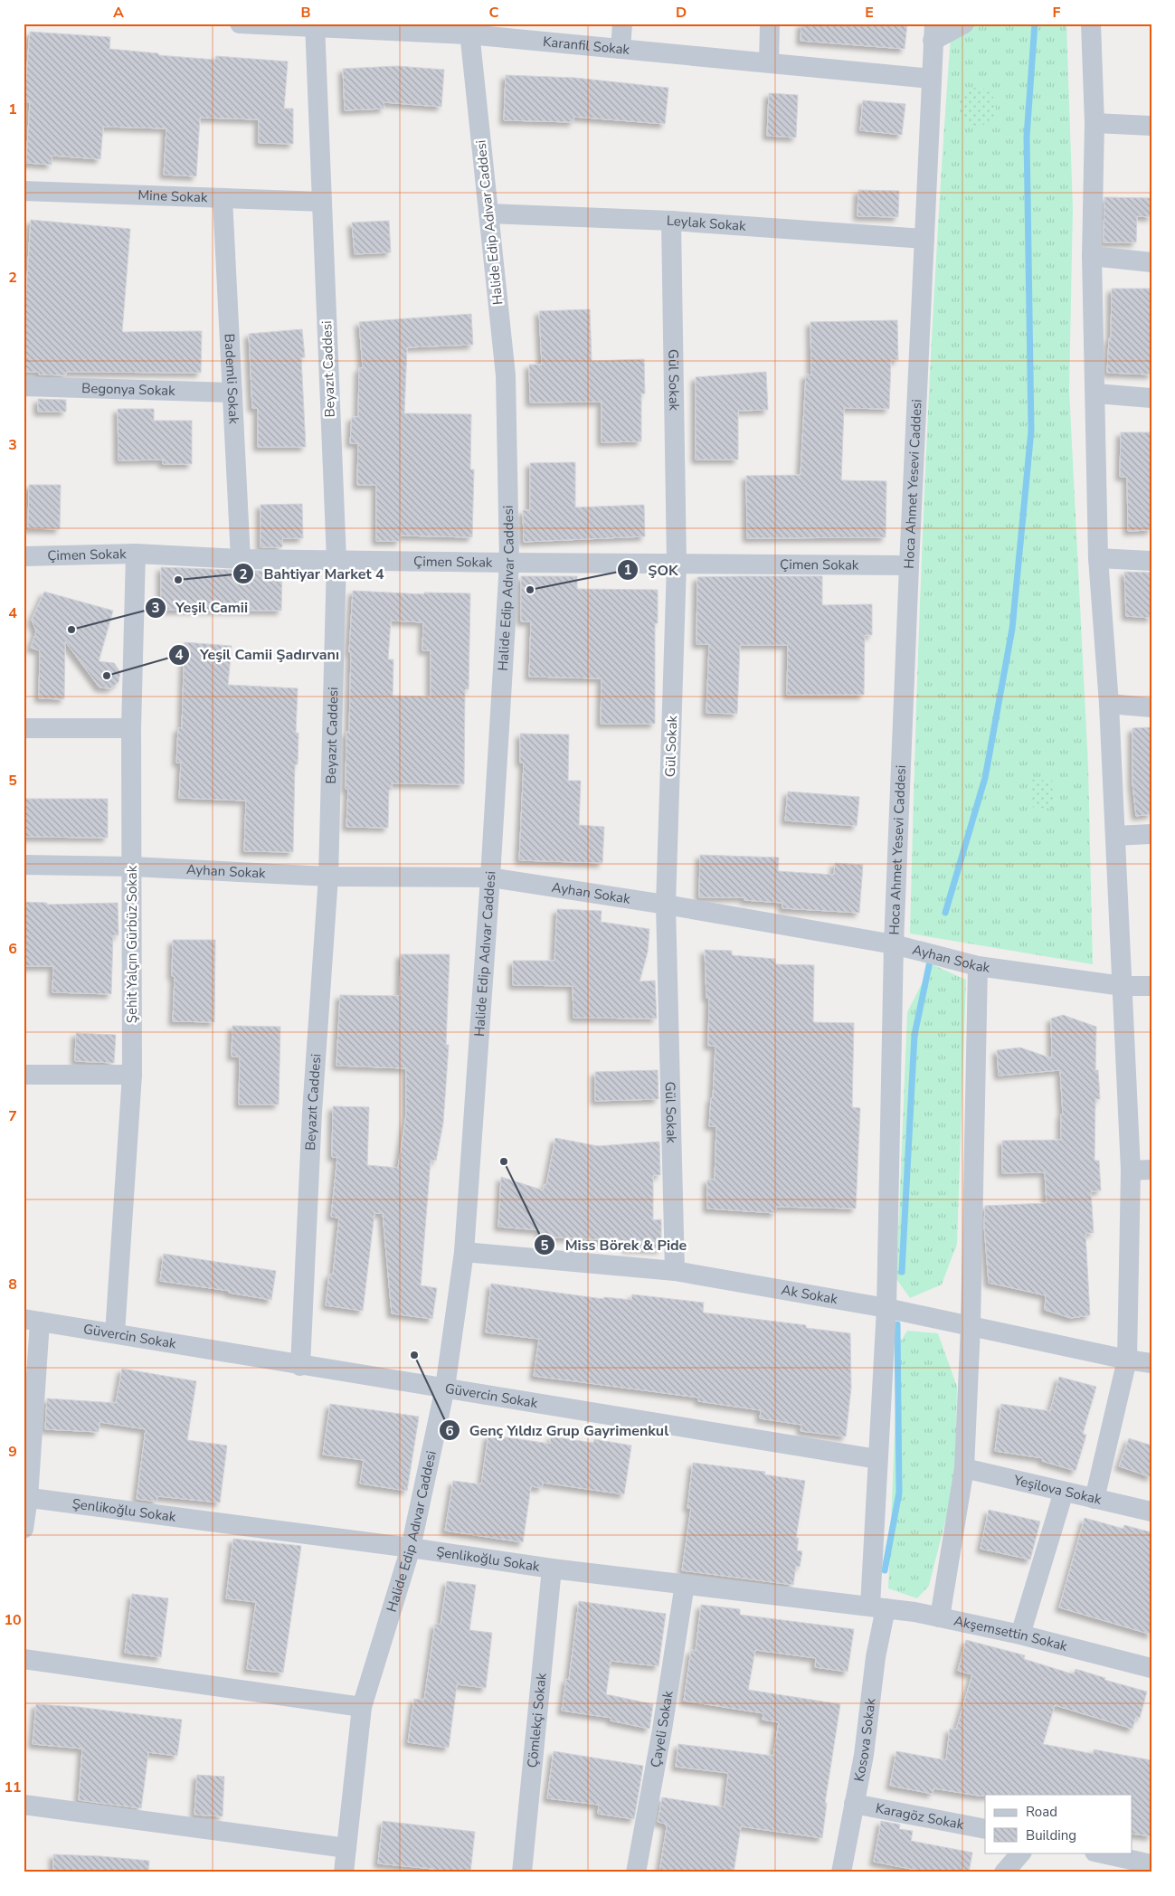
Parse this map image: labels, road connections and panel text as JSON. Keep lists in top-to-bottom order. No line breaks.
{"streets":{"street":["Karanfil Sokak","Mine Sokak","Halide Edip Adıvar Caddesi","Leylak Sokak","Beyazıt Caddesi","Bademli Sokak","Gül Sokak","Begonya Sokak","Hoca Ahmet Yesevi Caddesi","Çimen Sokak","Ayhan Sokak","Şehit Yalçın Gürbüz Sokak","Ak Sokak","Güvercin Sokak","Yeşilova Sokak","Şenlikoğlu Sokak","Akşemsettin Sokak","Çömlekçi Sokak","Çayeli Sokak","Kosova Sokak","Karagöz Sokak"]},"crossings":[["Karanfil Sokak","Halide Edip Adıvar Caddesi"],["Karanfil Sokak","Beyazıt Caddesi"],["Karanfil Sokak","Hoca Ahmet Yesevi Caddesi"],["Mine Sokak","Beyazıt Caddesi"],["Mine Sokak","Bademli Sokak"],["Halide Edip Adıvar Caddesi","Leylak Sokak"],["Halide Edip Adıvar Caddesi","Çimen Sokak"],["Halide Edip Adıvar Caddesi","Ayhan Sokak"],["Halide Edip Adıvar Caddesi","Ak Sokak"],["Halide Edip Adıvar Caddesi","Güvercin Sokak"],["Halide Edip Adıvar Caddesi","Şenlikoğlu Sokak"],["Leylak Sokak","Gül Sokak"],["Leylak Sokak","Hoca Ahmet Yesevi Caddesi"],["Beyazıt Caddesi","Çimen Sokak"],["Beyazıt Caddesi","Ayhan Sokak"],["Beyazıt Caddesi","Güvercin Sokak"],["Bademli Sokak","Begonya Sokak"],["Bademli Sokak","Çimen Sokak"],["Gül Sokak","Çimen Sokak"],["Gül Sokak","Ayhan Sokak"],["Gül Sokak","Ak Sokak"],["Hoca Ahmet Yesevi Caddesi","Çimen Sokak"],["Hoca Ahmet Yesevi Caddesi","Ayhan Sokak"],["Hoca Ahmet Yesevi Caddesi","Ak Sokak"],["Hoca Ahmet Yesevi Caddesi","Kosova Sokak"],["Çimen Sokak","Şehit Yalçın Gürbüz Sokak"],["Ayhan Sokak","Şehit Yalçın Gürbüz Sokak"],["Şehit Yalçın Gürbüz Sokak","Güvercin Sokak"],["Ak Sokak","Kosova Sokak"],["Güvercin Sokak","Kosova Sokak"],["Şenlikoğlu Sokak","Akşemsettin Sokak"],["Şenlikoğlu Sokak","Çömlekçi Sokak"],["Şenlikoğlu Sokak","Çayeli Sokak"],["Şenlikoğlu Sokak","Kosova Sokak"],["Akşemsettin Sokak","Kosova Sokak"],["Kosova Sokak","Karagöz Sokak"]],"places":["Bahtiyar Market 4","ŞOK","Yeşil Camii","Yeşil Camii Şadırvanı","Miss Börek & Pide","Genç Yıldız Grup Gayrimenkul"],"legend":["Road","Building"],"grid":{"columns":["A","B","C","D","E","F"],"rows":["1","2","3","4","5","6","7","8","9","10","11"]}}
